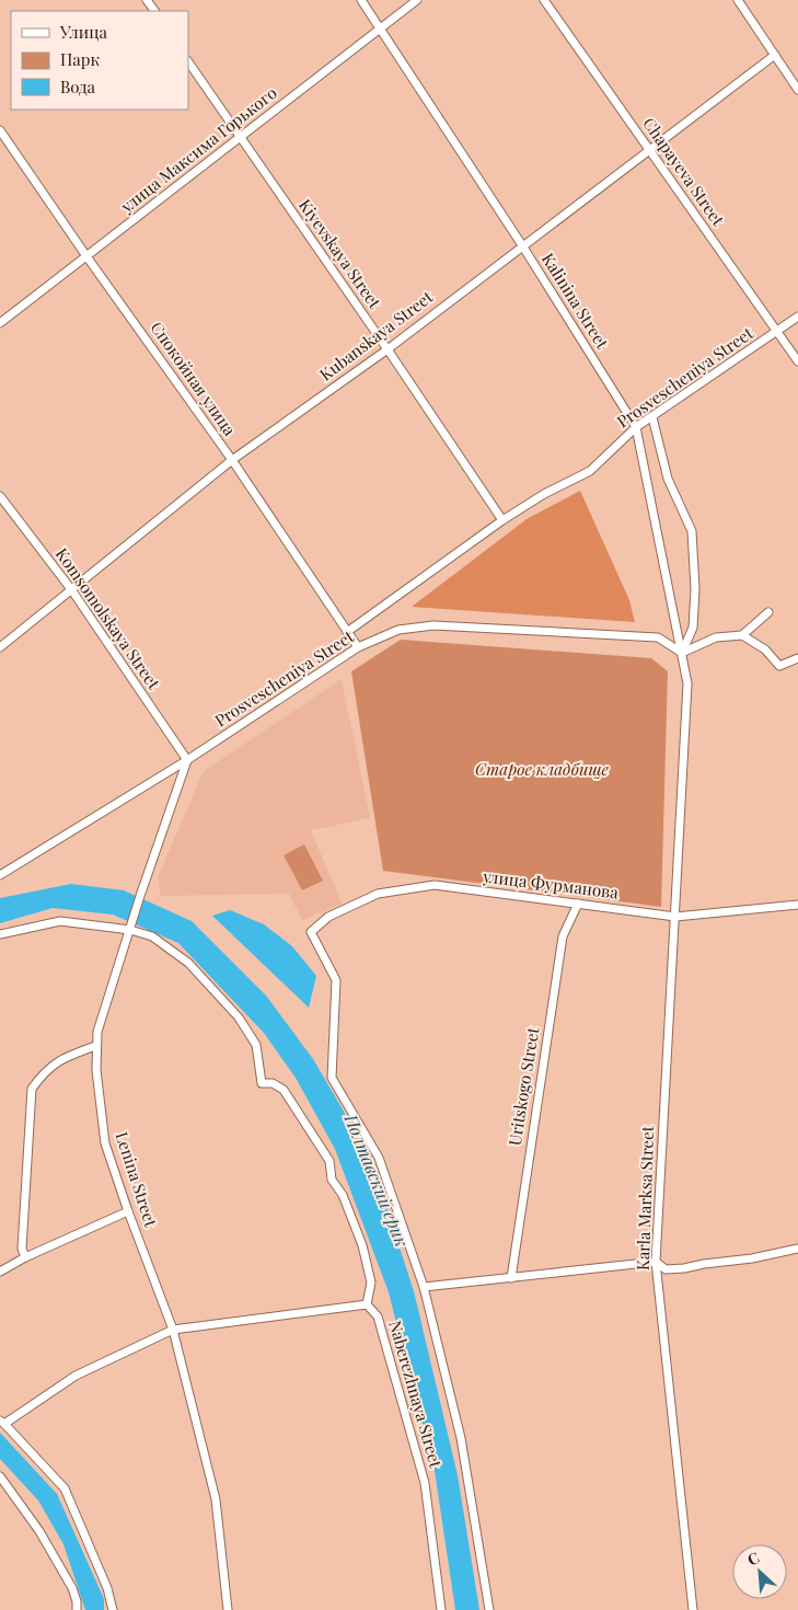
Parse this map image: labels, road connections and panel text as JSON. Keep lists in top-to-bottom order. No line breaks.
{"streets":{"street":["улица Максима Горького","Chapayeva Street","Kiyevskaya Street","Kalinina Street","Kubanskaya Street","Prosvescheniya Street","Спокойная улица","Komsomolskaya Street","улица Фурманова","Uritskogo Street","Lenina Street","Karla Marksa Street","Naberezhnaya Street"]},"crossings":[["улица Максима Горького","Kiyevskaya Street"],["улица Максима Горького","Kalinina Street"],["улица Максима Горького","Спокойная улица"],["Chapayeva Street","Kubanskaya Street"],["Chapayeva Street","Prosvescheniya Street"],["Kiyevskaya Street","Kubanskaya Street"],["Kiyevskaya Street","Prosvescheniya Street"],["Kalinina Street","Kubanskaya Street"],["Kalinina Street","Prosvescheniya Street"],["Kalinina Street","Karla Marksa Street"],["Kubanskaya Street","Спокойная улица"],["Kubanskaya Street","Komsomolskaya Street"],["Prosvescheniya Street","Спокойная улица"],["Prosvescheniya Street","Komsomolskaya Street"],["Prosvescheniya Street","Lenina Street"],["Prosvescheniya Street","Karla Marksa Street"],["Komsomolskaya Street","Lenina Street"],["улица Фурманова","Uritskogo Street"],["улица Фурманова","Karla Marksa Street"],["улица Фурманова","Naberezhnaya Street"]],"water":["Полтавский ерик"],"parks":["Старое кладбище"],"legend":["Улица","Парк","Вода"],"north":"top left"}
